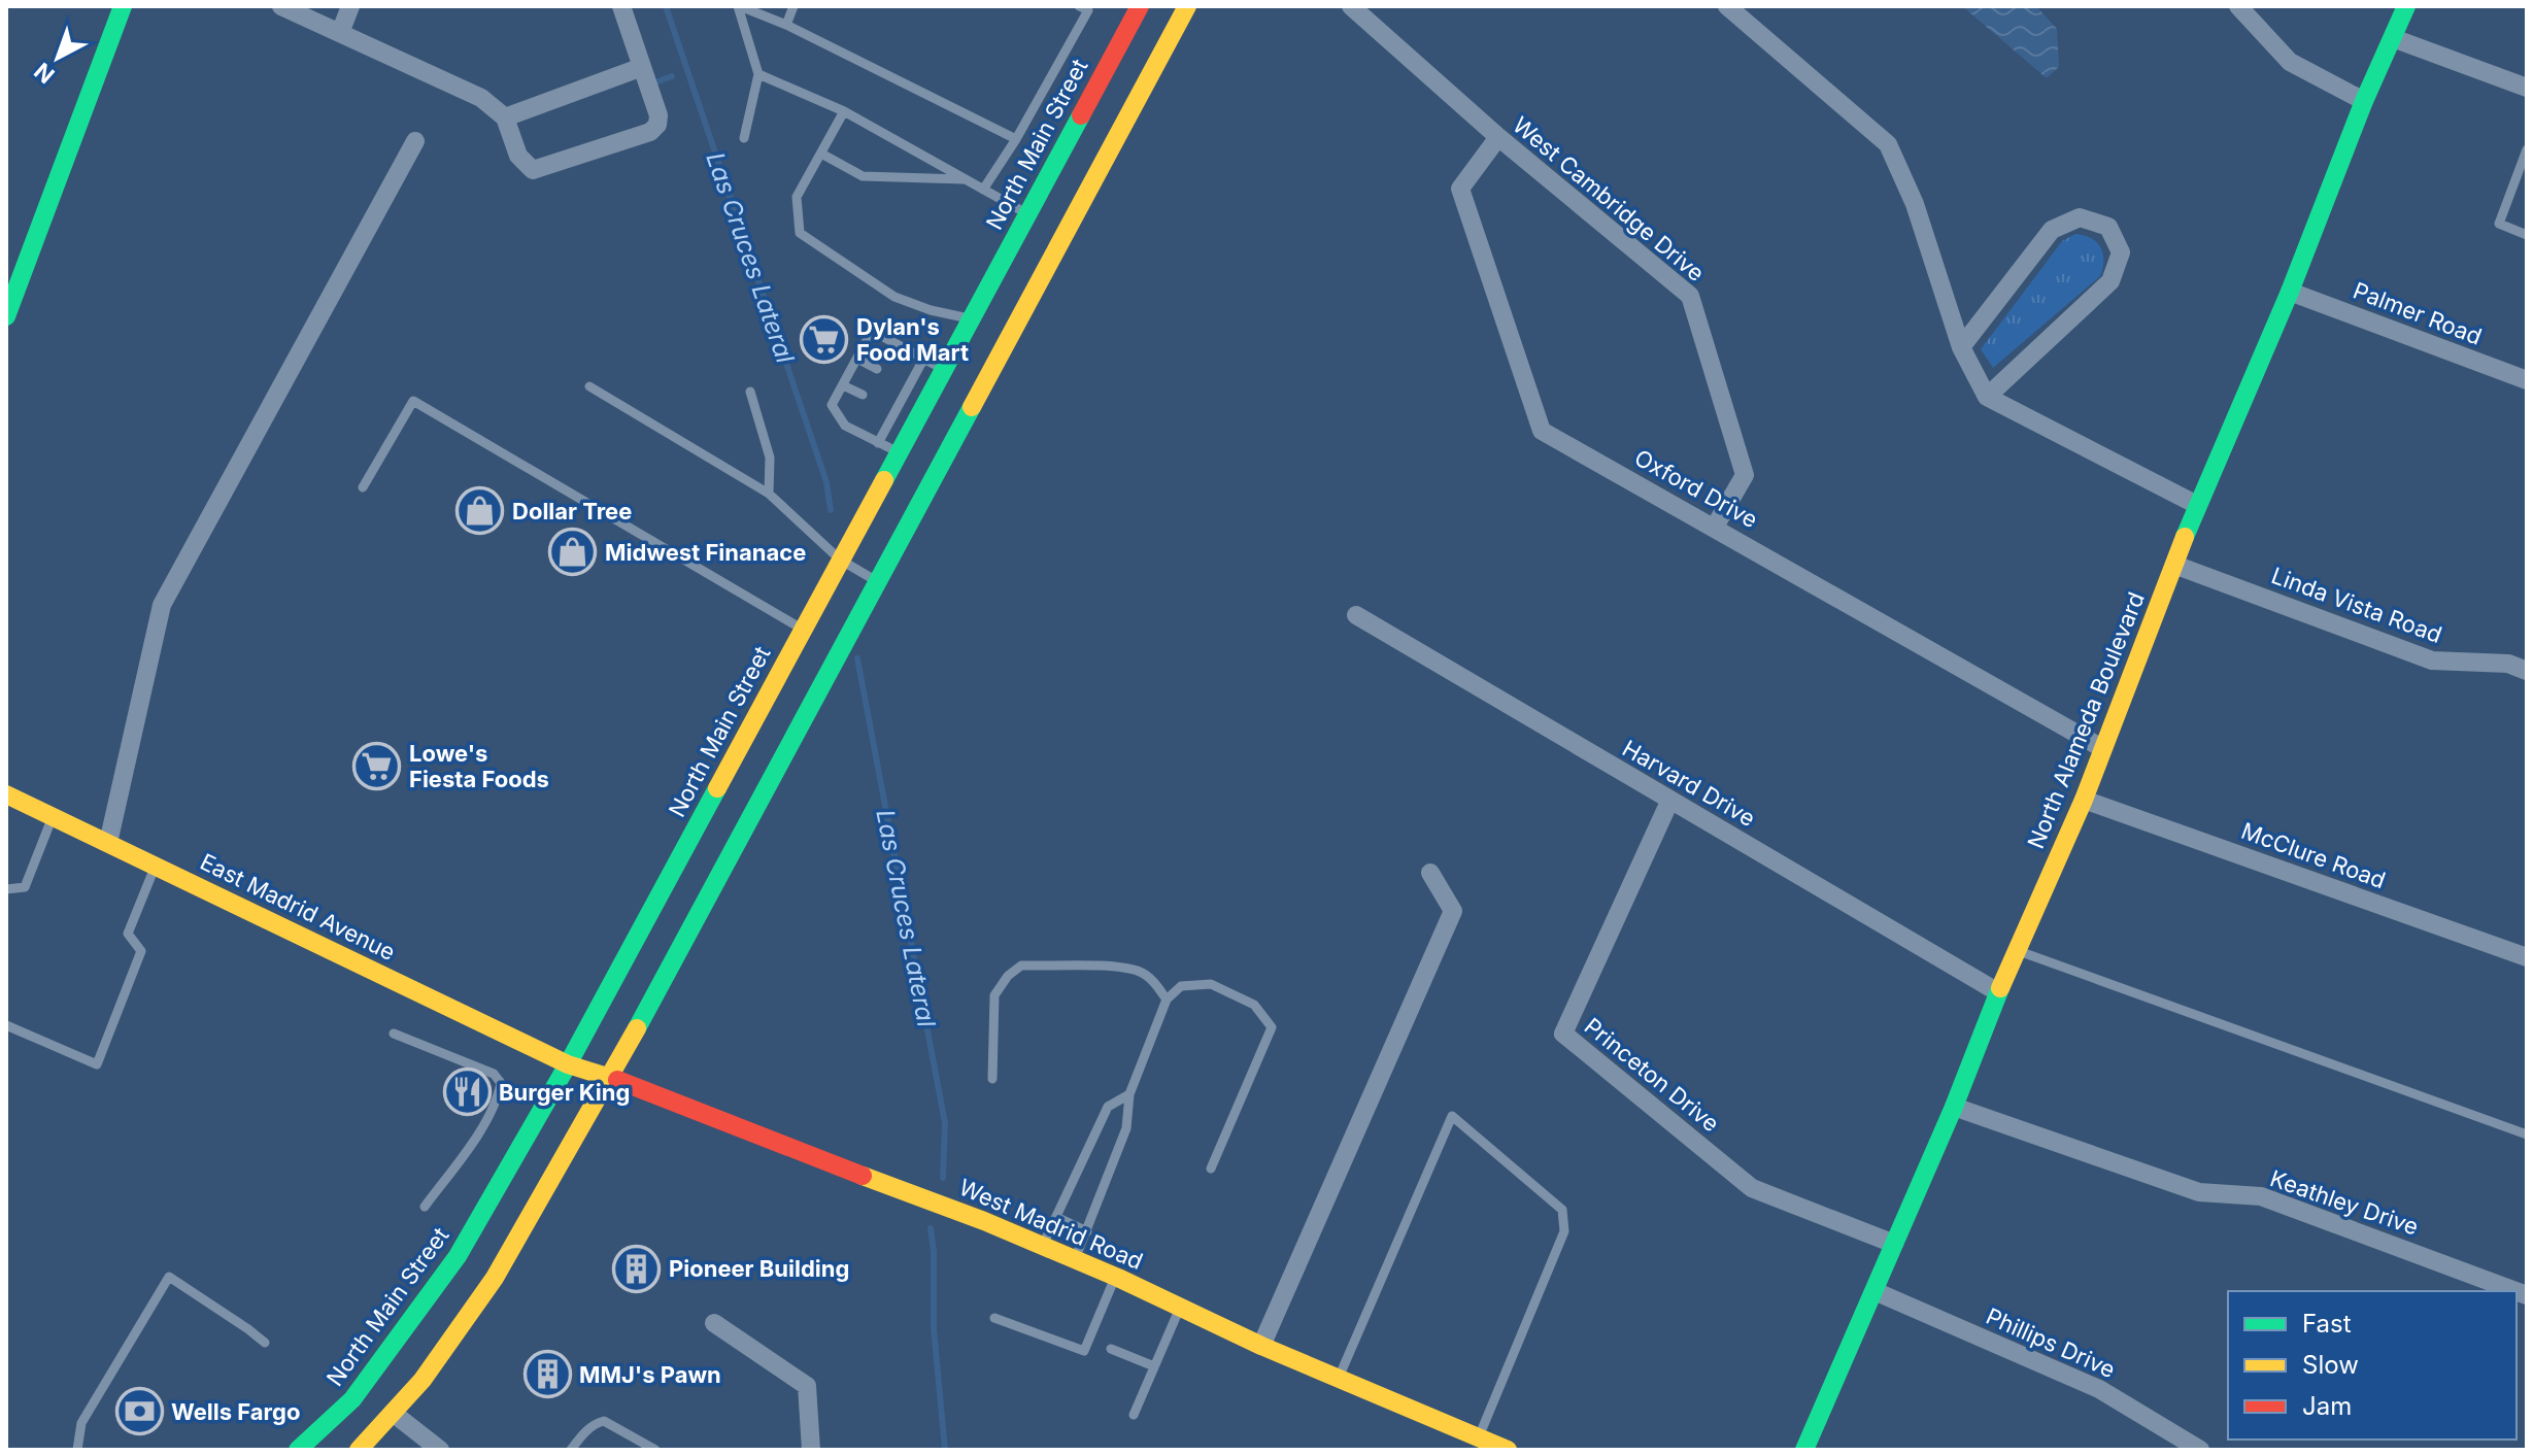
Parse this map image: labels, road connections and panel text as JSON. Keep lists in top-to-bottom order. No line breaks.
{"streets":{"street":["North Main Street","West Cambridge Drive","Palmer Road","Oxford Drive","Linda Vista Road","North Alameda Boulevard","Harvard Drive","McClure Road","East Madrid Avenue","Princeton Drive","Keathley Drive","West Madrid Road","Phillips Drive"]},"crossings":[["North Main Street","East Madrid Avenue"],["North Main Street","West Madrid Road"],["West Cambridge Drive","Oxford Drive"],["Palmer Road","North Alameda Boulevard"],["Oxford Drive","North Alameda Boulevard"],["Linda Vista Road","North Alameda Boulevard"],["North Alameda Boulevard","Harvard Drive"],["North Alameda Boulevard","McClure Road"],["North Alameda Boulevard","Princeton Drive"],["North Alameda Boulevard","Keathley Drive"],["North Alameda Boulevard","Phillips Drive"],["Harvard Drive","Princeton Drive"],["East Madrid Avenue","West Madrid Road"]],"water":["Las Cruces Lateral"],"places":{"supermarket":["Dylan's Food Mart","Lowe's Fiesta Foods"],"shop":["Dollar Tree","Midwest Finanace"],"restaurant":["Burger King"],"building":["Pioneer Building","MMJ's Pawn"],"bank":["Wells Fargo"]},"legend":["Fast","Slow","Jam"],"north":"bottom left"}
